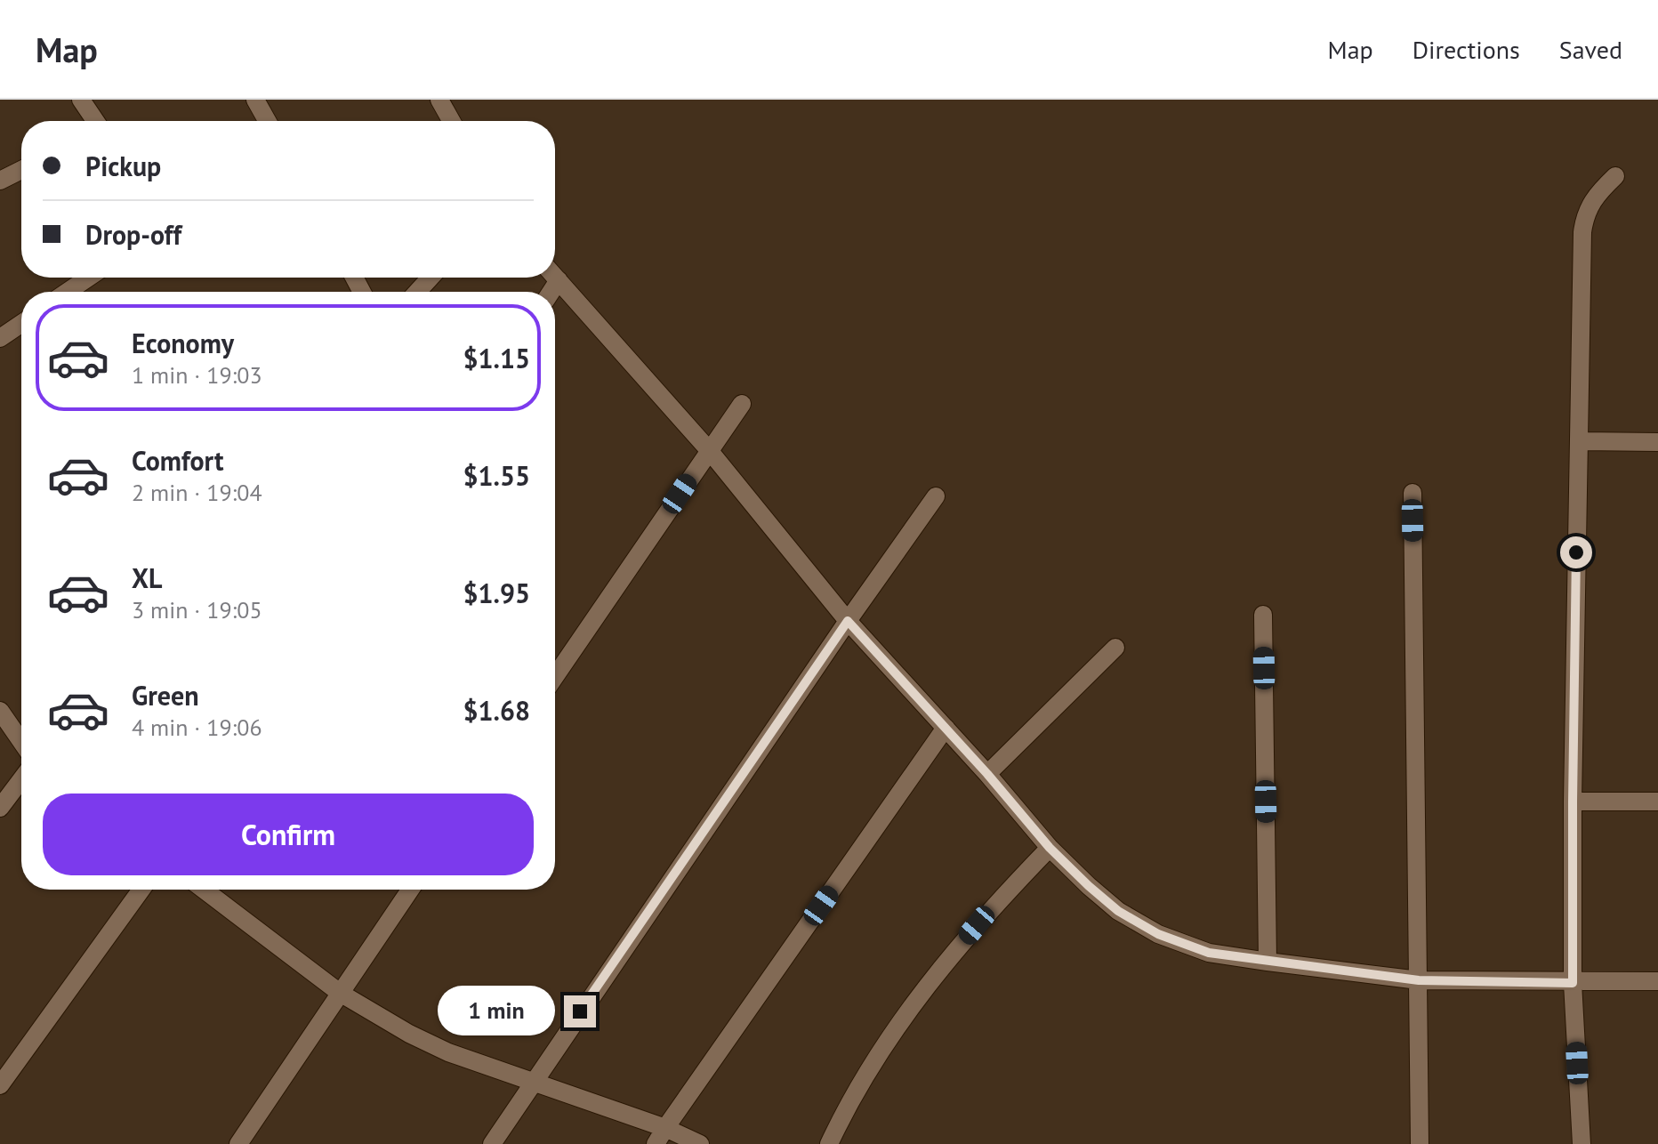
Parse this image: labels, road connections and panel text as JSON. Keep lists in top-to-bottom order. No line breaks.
{"page":{"header":"Map","nav":["Map","Directions","Saved"],"banner":["Pickup","Drop-off"],"list":[{"name":"Economy","note":"1 min · 19:03","value":"$1.15"},{"name":"Comfort","note":"2 min · 19:04","value":"$1.55"},{"name":"XL","note":"3 min · 19:05","value":"$1.95"},{"name":"Green","note":"4 min · 19:06","value":"$1.68"}],"buttons":"Confirm","bubble":"1 min"}}
